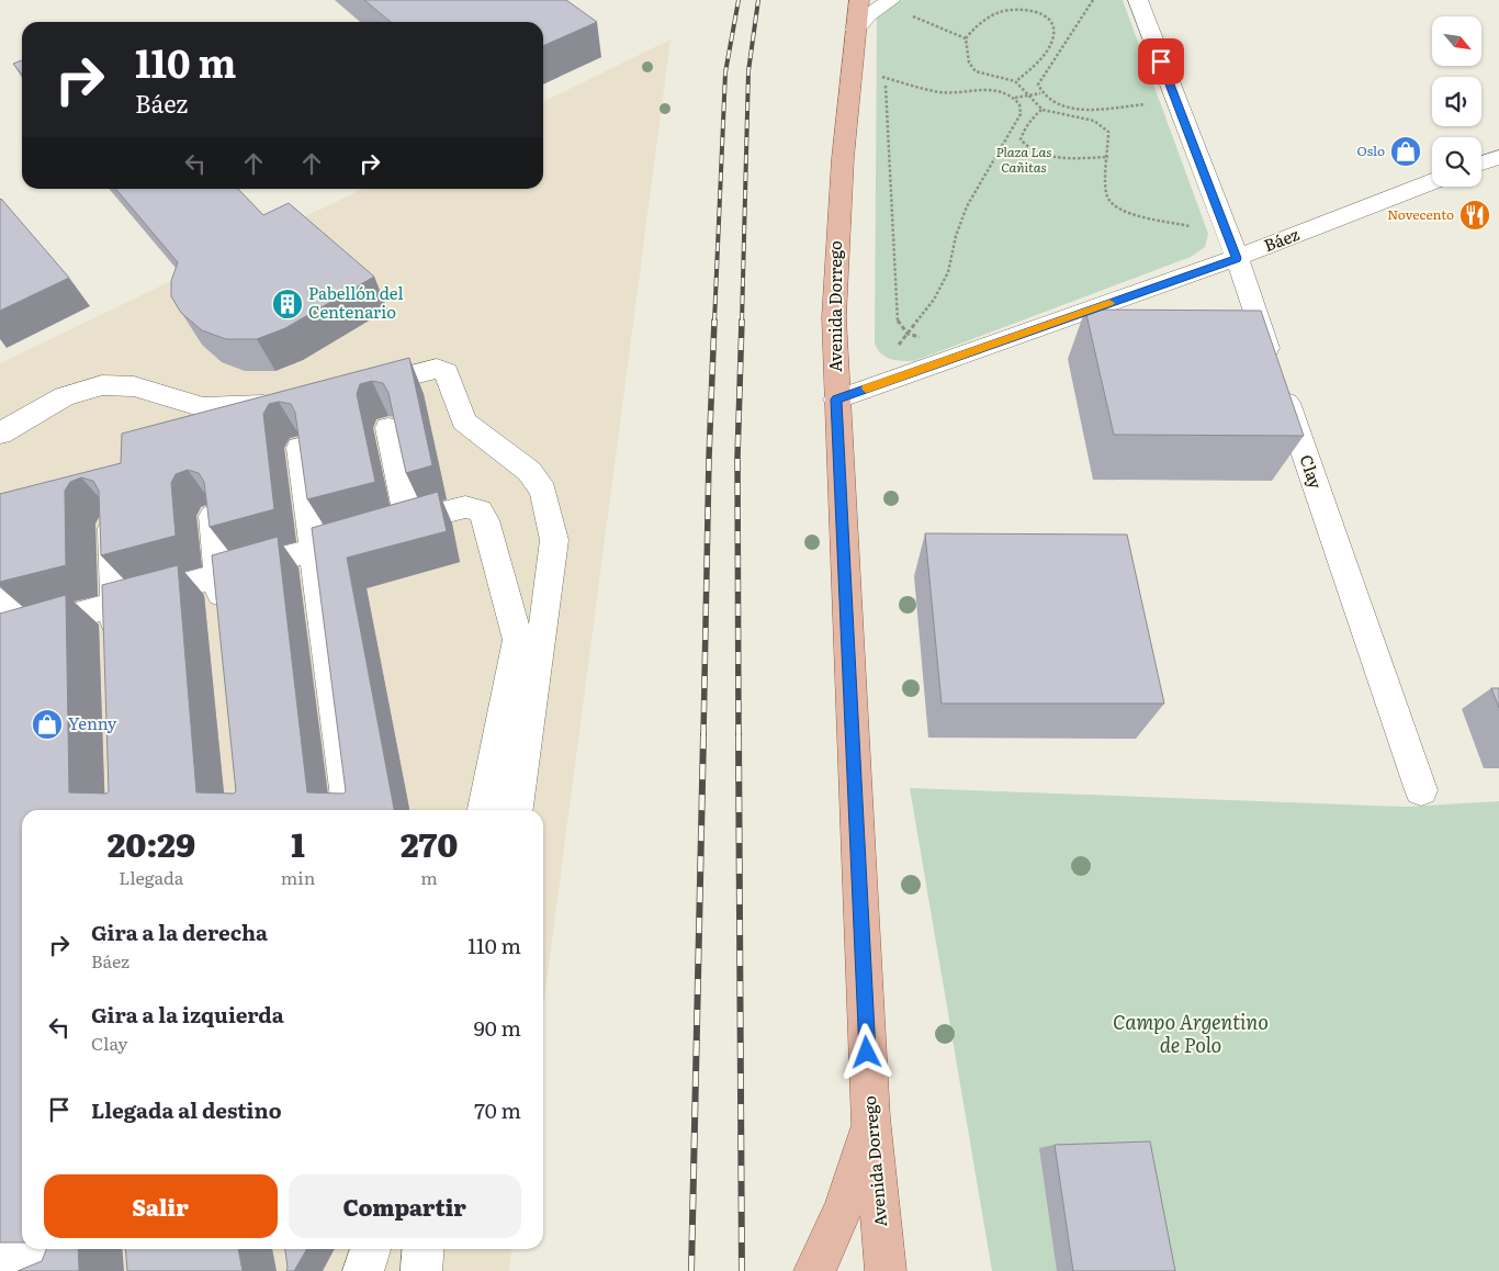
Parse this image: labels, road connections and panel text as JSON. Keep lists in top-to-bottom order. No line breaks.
{"streets":{"main road":["Avenida Dorrego"],"street":["Báez","Clay"]},"crossings":[["Báez","Avenida Dorrego"],["Báez","Clay"]],"parks":["Plaza Las Cañitas","Campo Argentino de Polo"],"places":{"shop":["Oslo","Yenny"],"restaurant":["Novecento"],"building":["Pabellón del Centenario"]},"north":"bottom right","page":{"turn":["110 m","Báez"],"eta":["20:29","Llegada","1","min","270","m"],"list":[{"name":"Gira a la derecha","note":"Báez","value":"110 m"},{"name":"Gira a la izquierda","note":"Clay","value":"90 m"},{"name":"Llegada al destino","value":"70 m"}],"buttons":["Salir","Compartir"]}}
